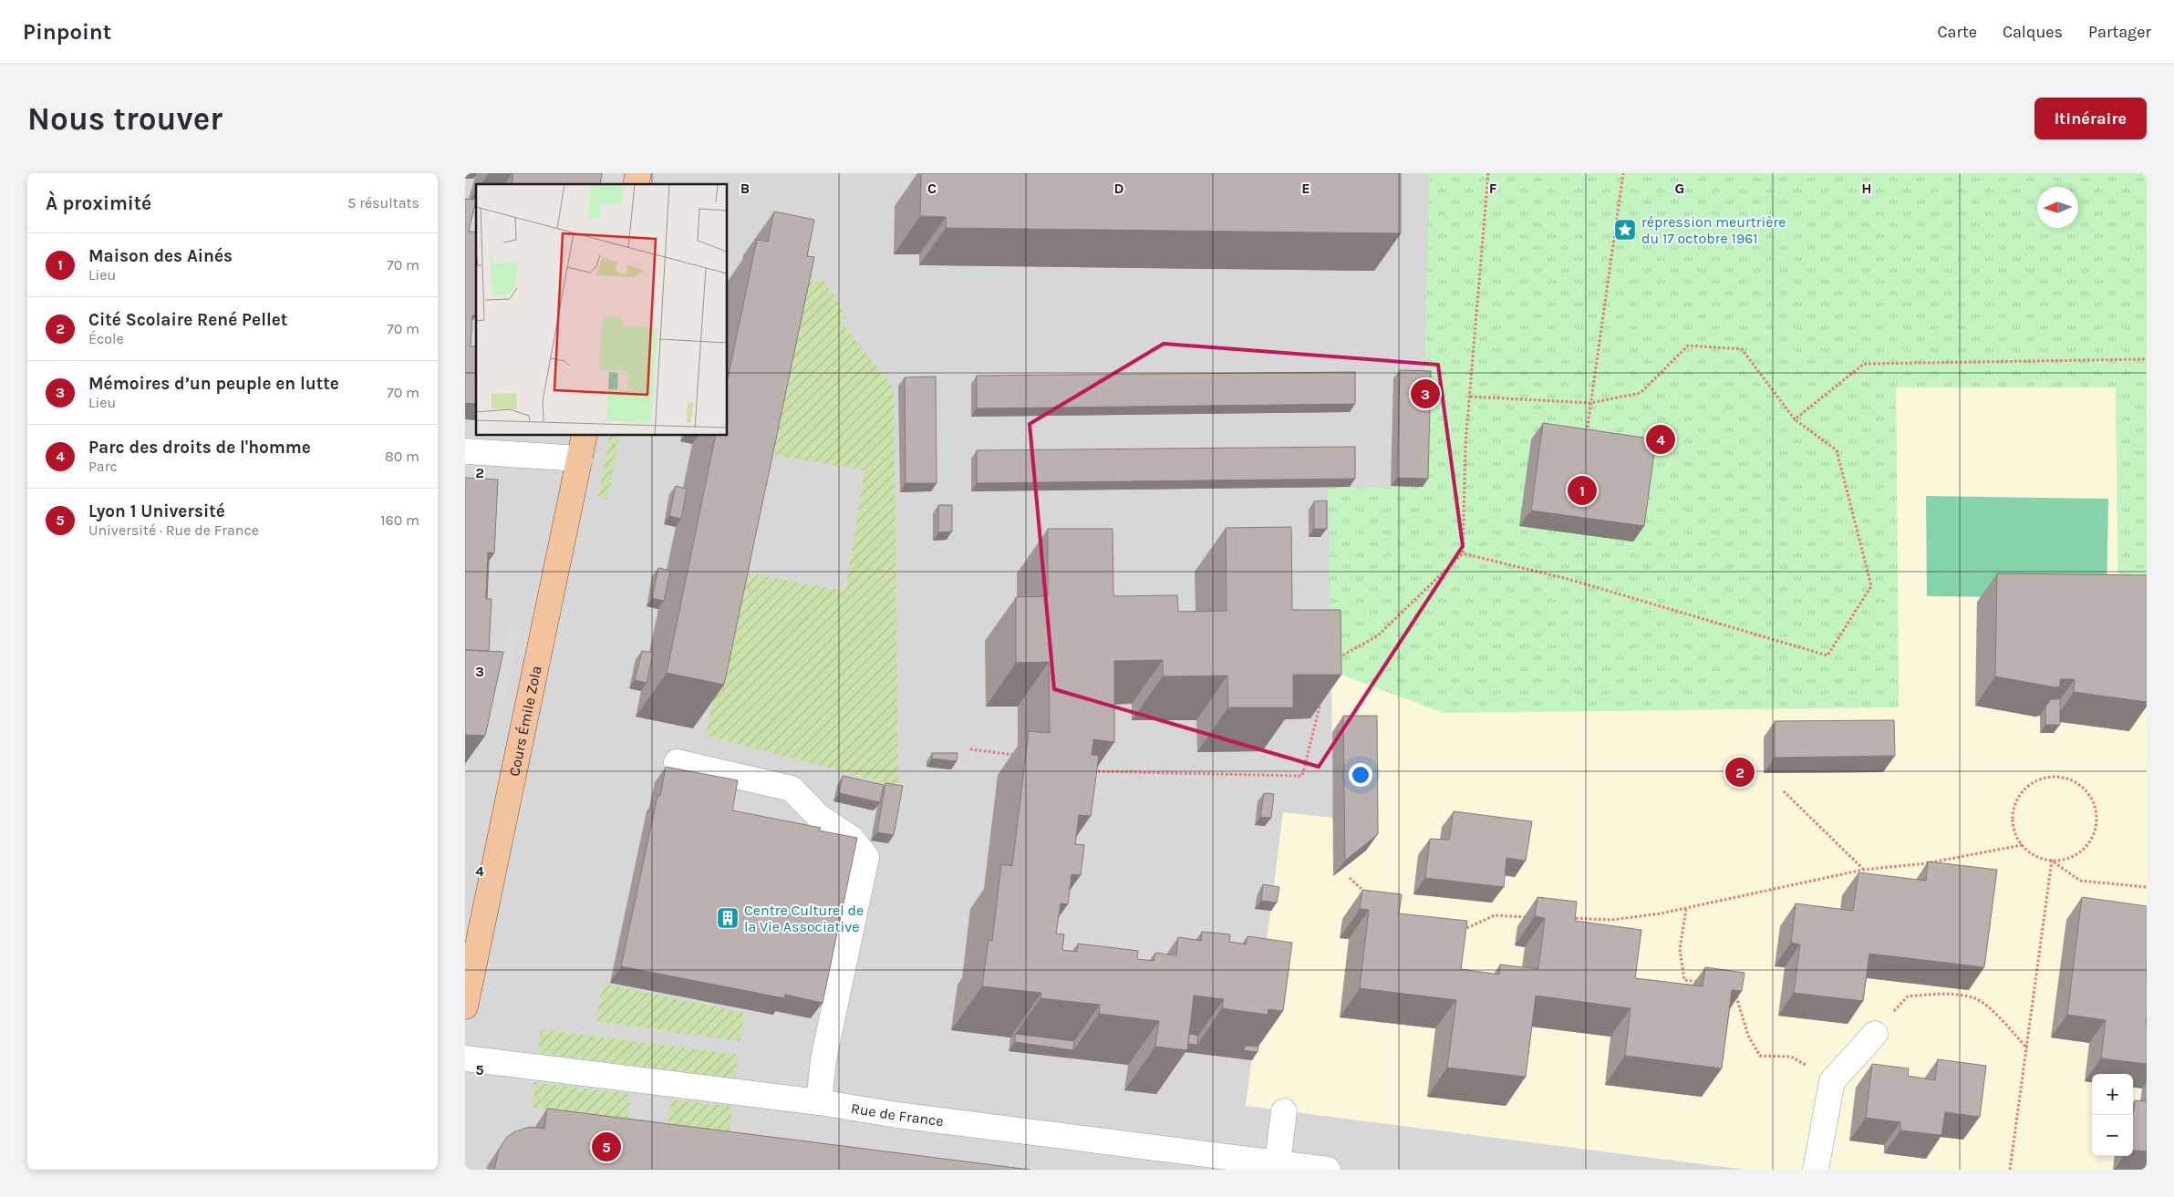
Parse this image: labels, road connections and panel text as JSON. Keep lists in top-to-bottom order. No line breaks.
{"streets":{"main road":["Cours Émile Zola"],"street":["Rue de France"]},"places":{"place":["répression meurtrière du 17 octobre 1961"],"building":["Centre Culturel de la Vie Associative"]},"north":"left","page":{"header":"Pinpoint","nav":["Carte","Calques","Partager"],"buttons":"Itinéraire","title":"Nous trouver","heading":["À proximité","5 résultats"],"list":[{"mark":"1","name":"Maison des Ainés","note":"Lieu","value":"70 m"},{"mark":"2","name":"Cité Scolaire René Pellet","note":"École","value":"70 m"},{"mark":"3","name":"Mémoires d’un peuple en lutte","note":"Lieu","value":"70 m"},{"mark":"4","name":"Parc des droits de l'homme","note":"Parc","value":"80 m"},{"mark":"5","name":"Lyon 1 Université","note":"Université · Rue de France","value":"160 m"}],"pins":["3","4","1","2","5"],"map_buttons":["+","−"]},"grid":{"columns":["B","C","D","E","F","G","H"],"rows":["2","3","4","5"]}}
